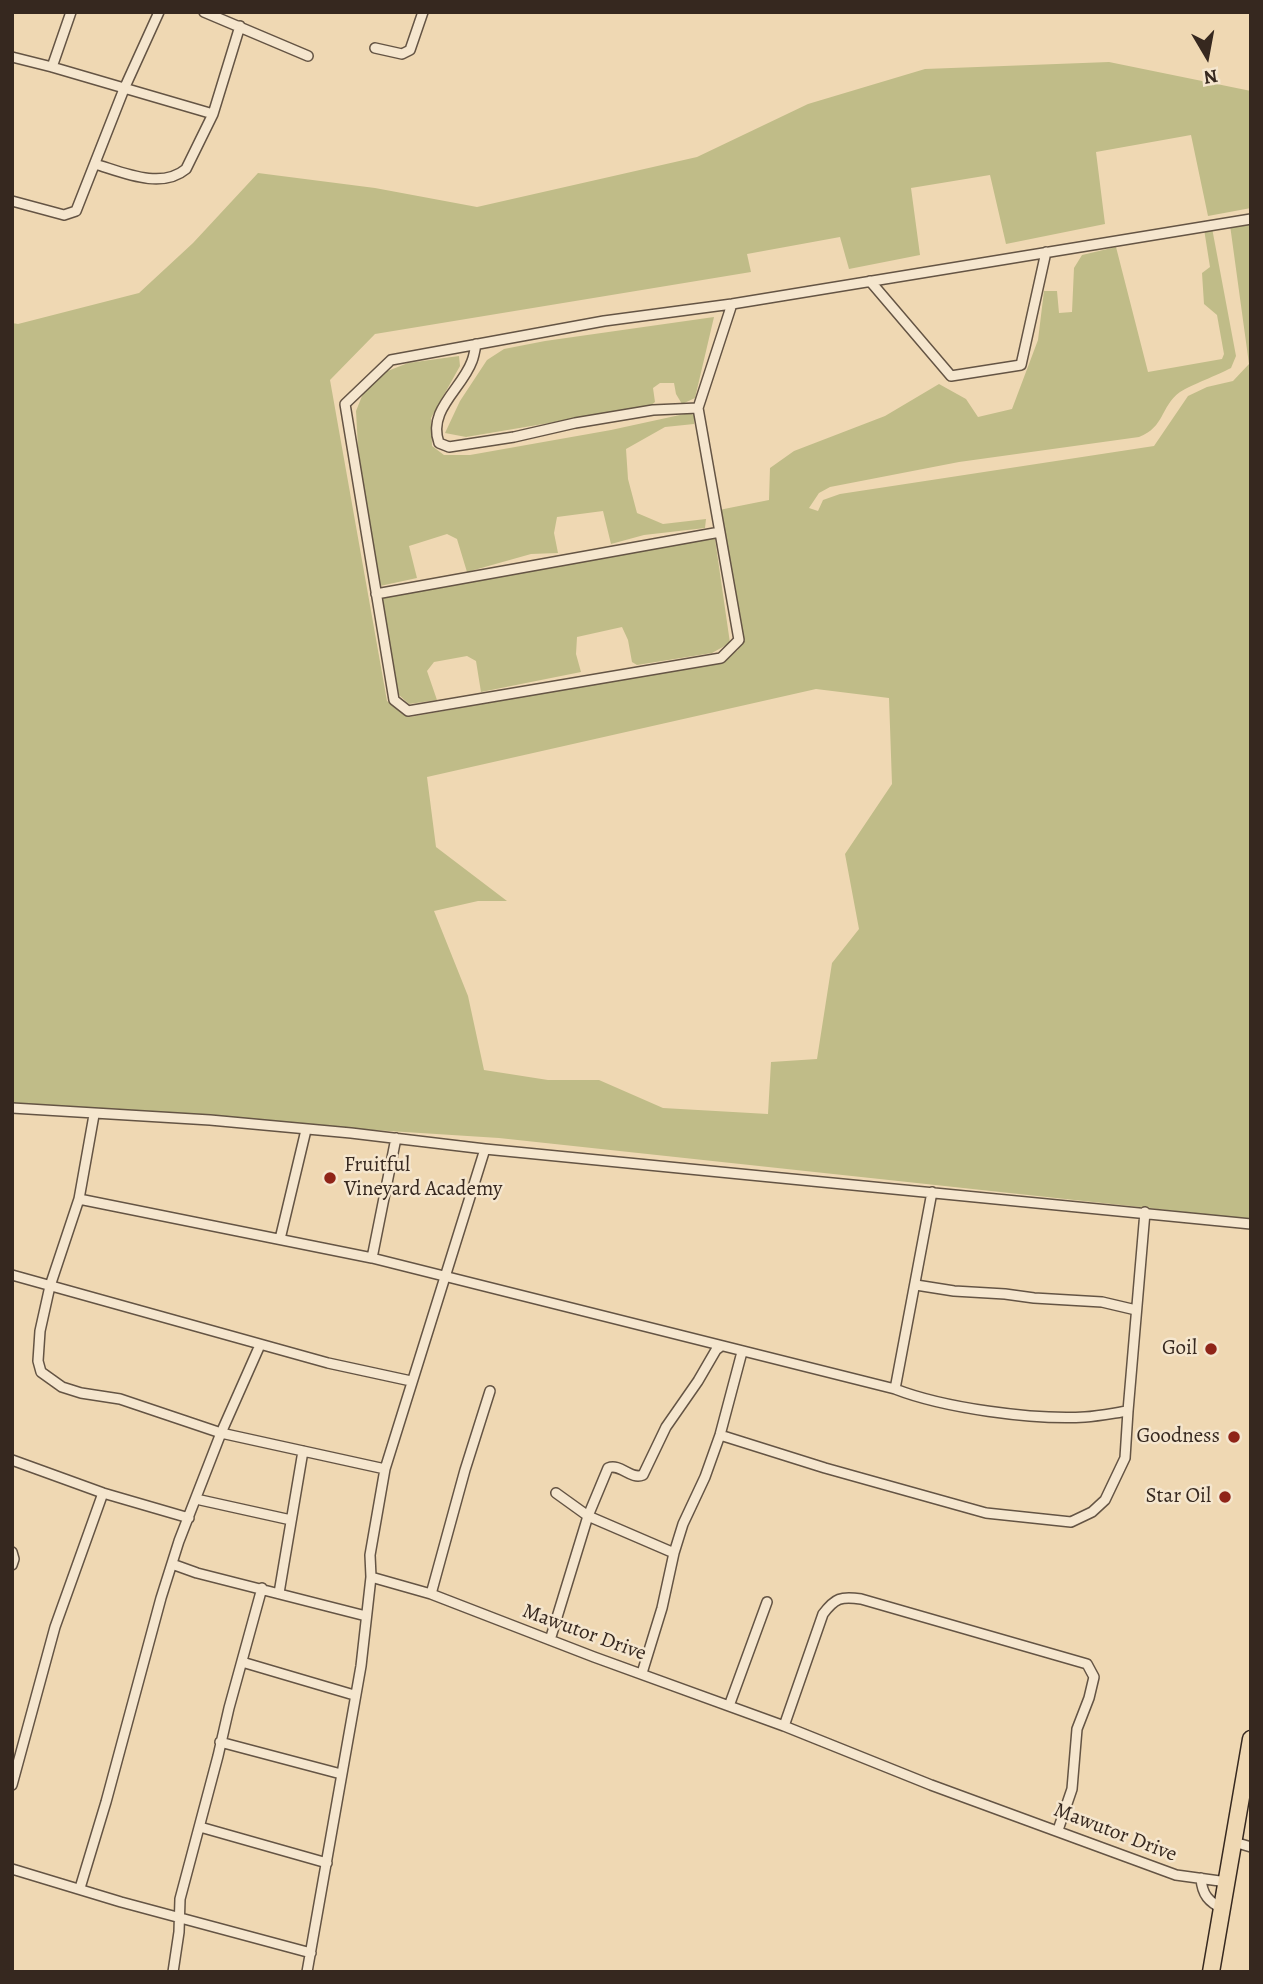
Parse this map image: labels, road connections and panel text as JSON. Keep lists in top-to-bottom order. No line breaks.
{"streets":{"street":["Mawutor Drive"]},"places":["Fruitful Vineyard Academy","Goil","Goodness","Star Oil"],"north":"bottom"}
